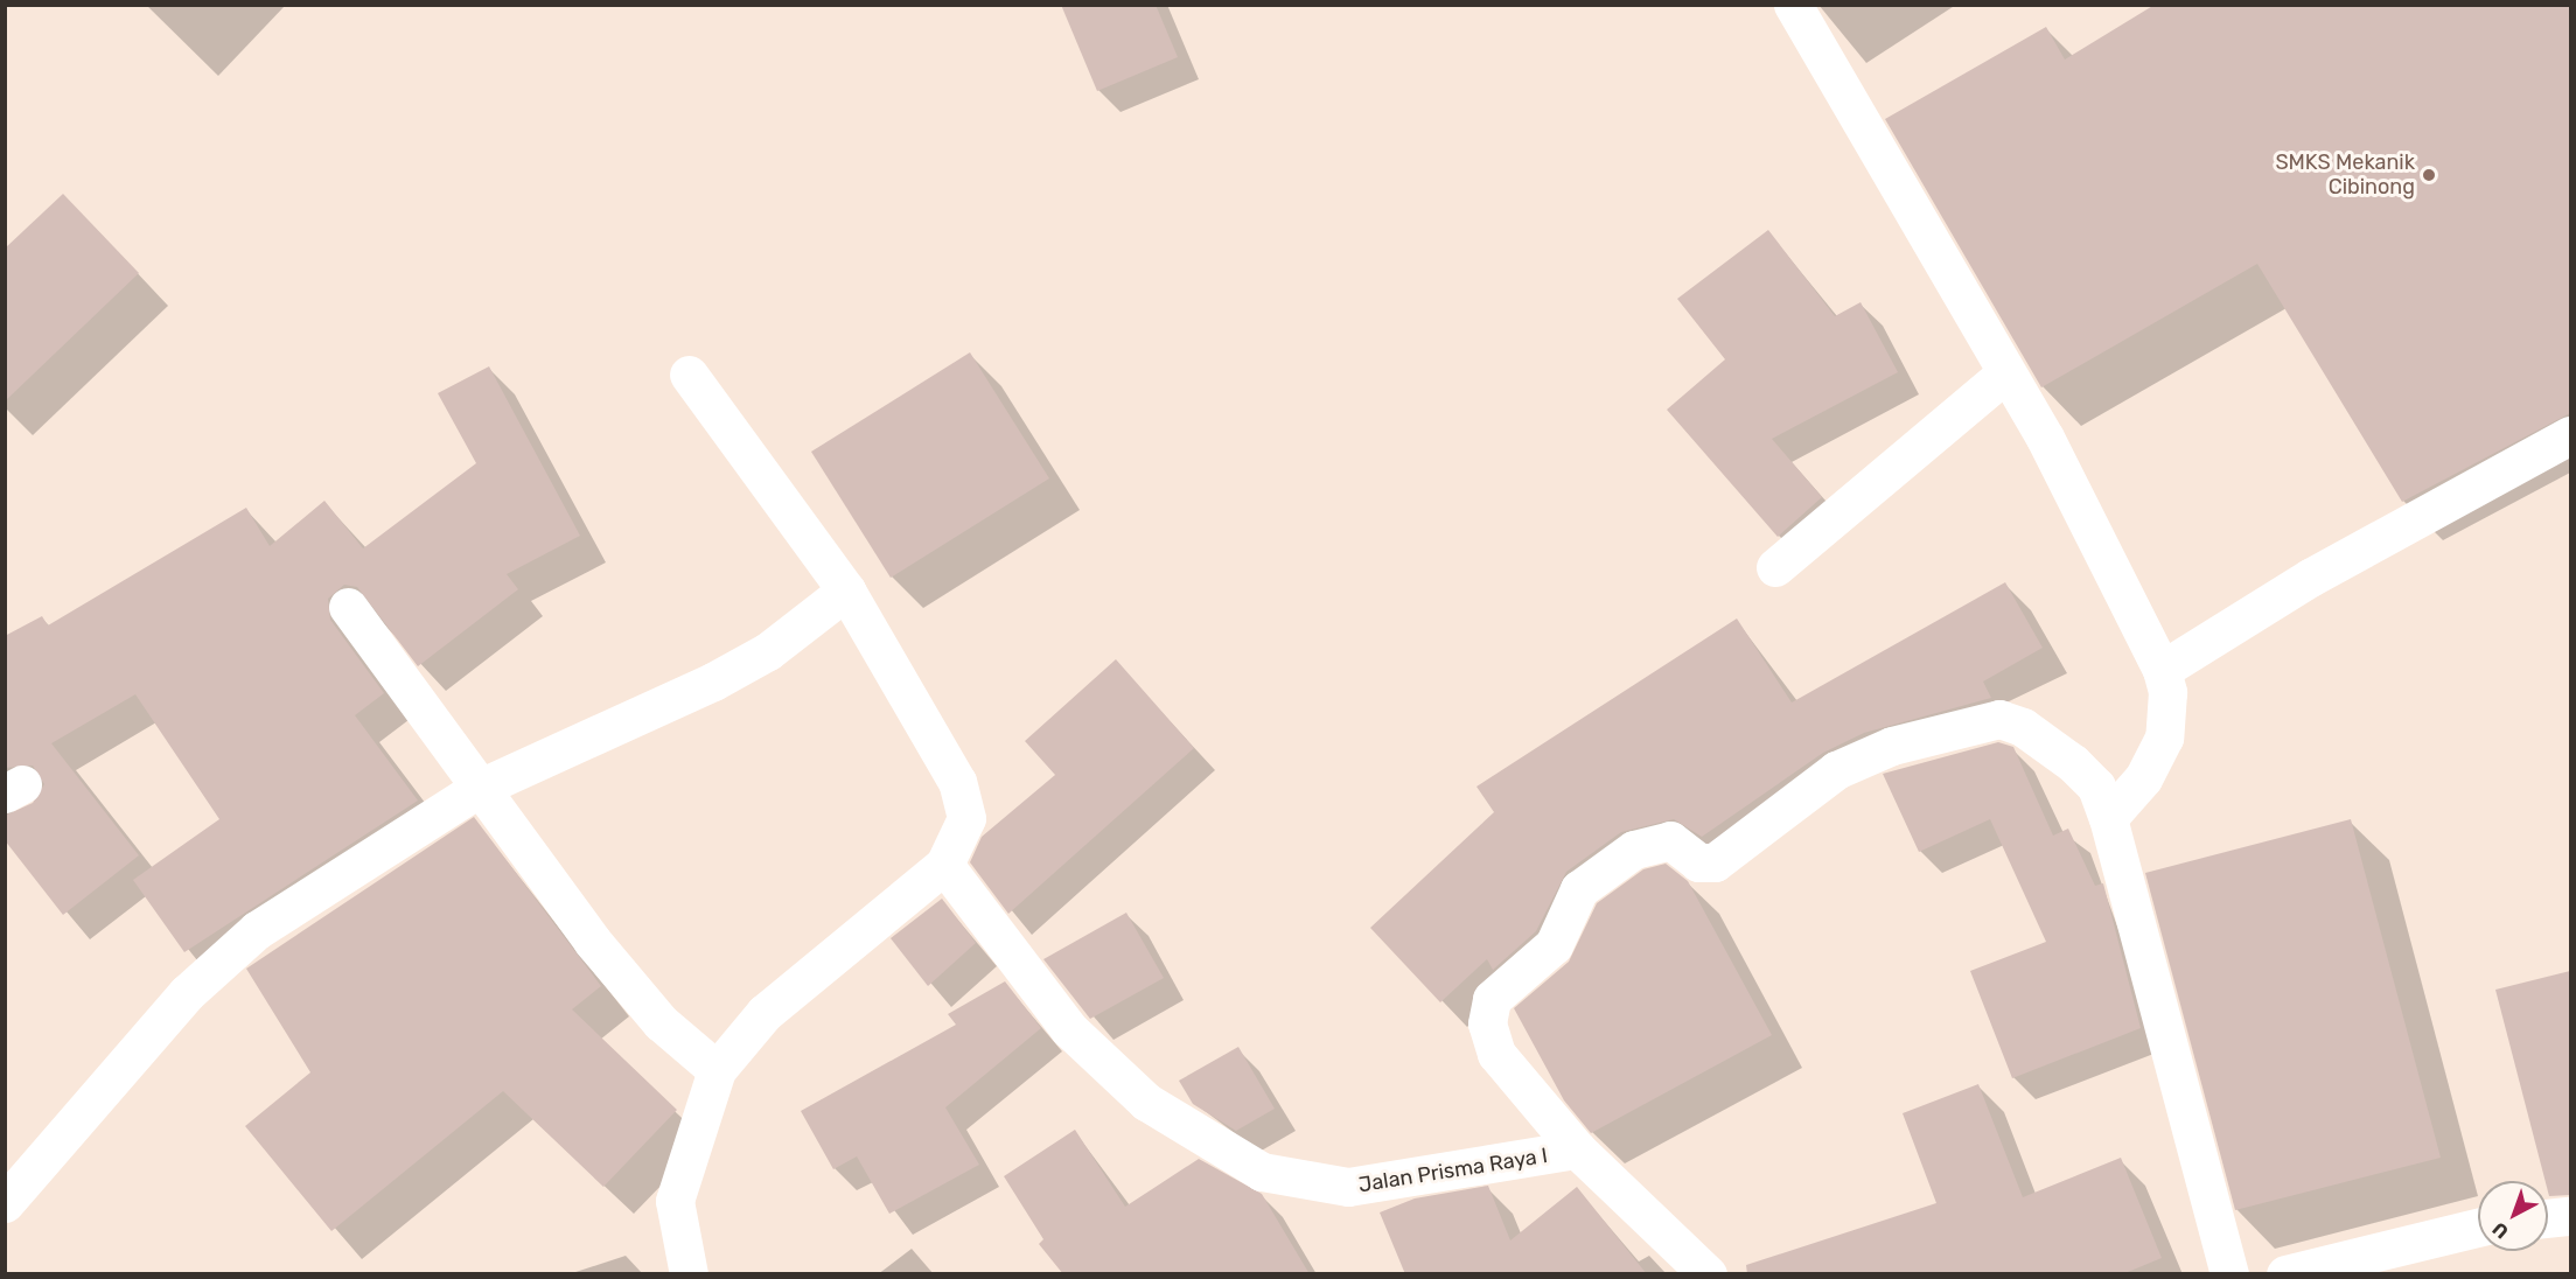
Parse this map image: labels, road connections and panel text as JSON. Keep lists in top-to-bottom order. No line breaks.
{"streets":{"street":["Jalan Prisma Raya I"]},"places":["SMKS Mekanik Cibinong"],"north":"bottom left"}
